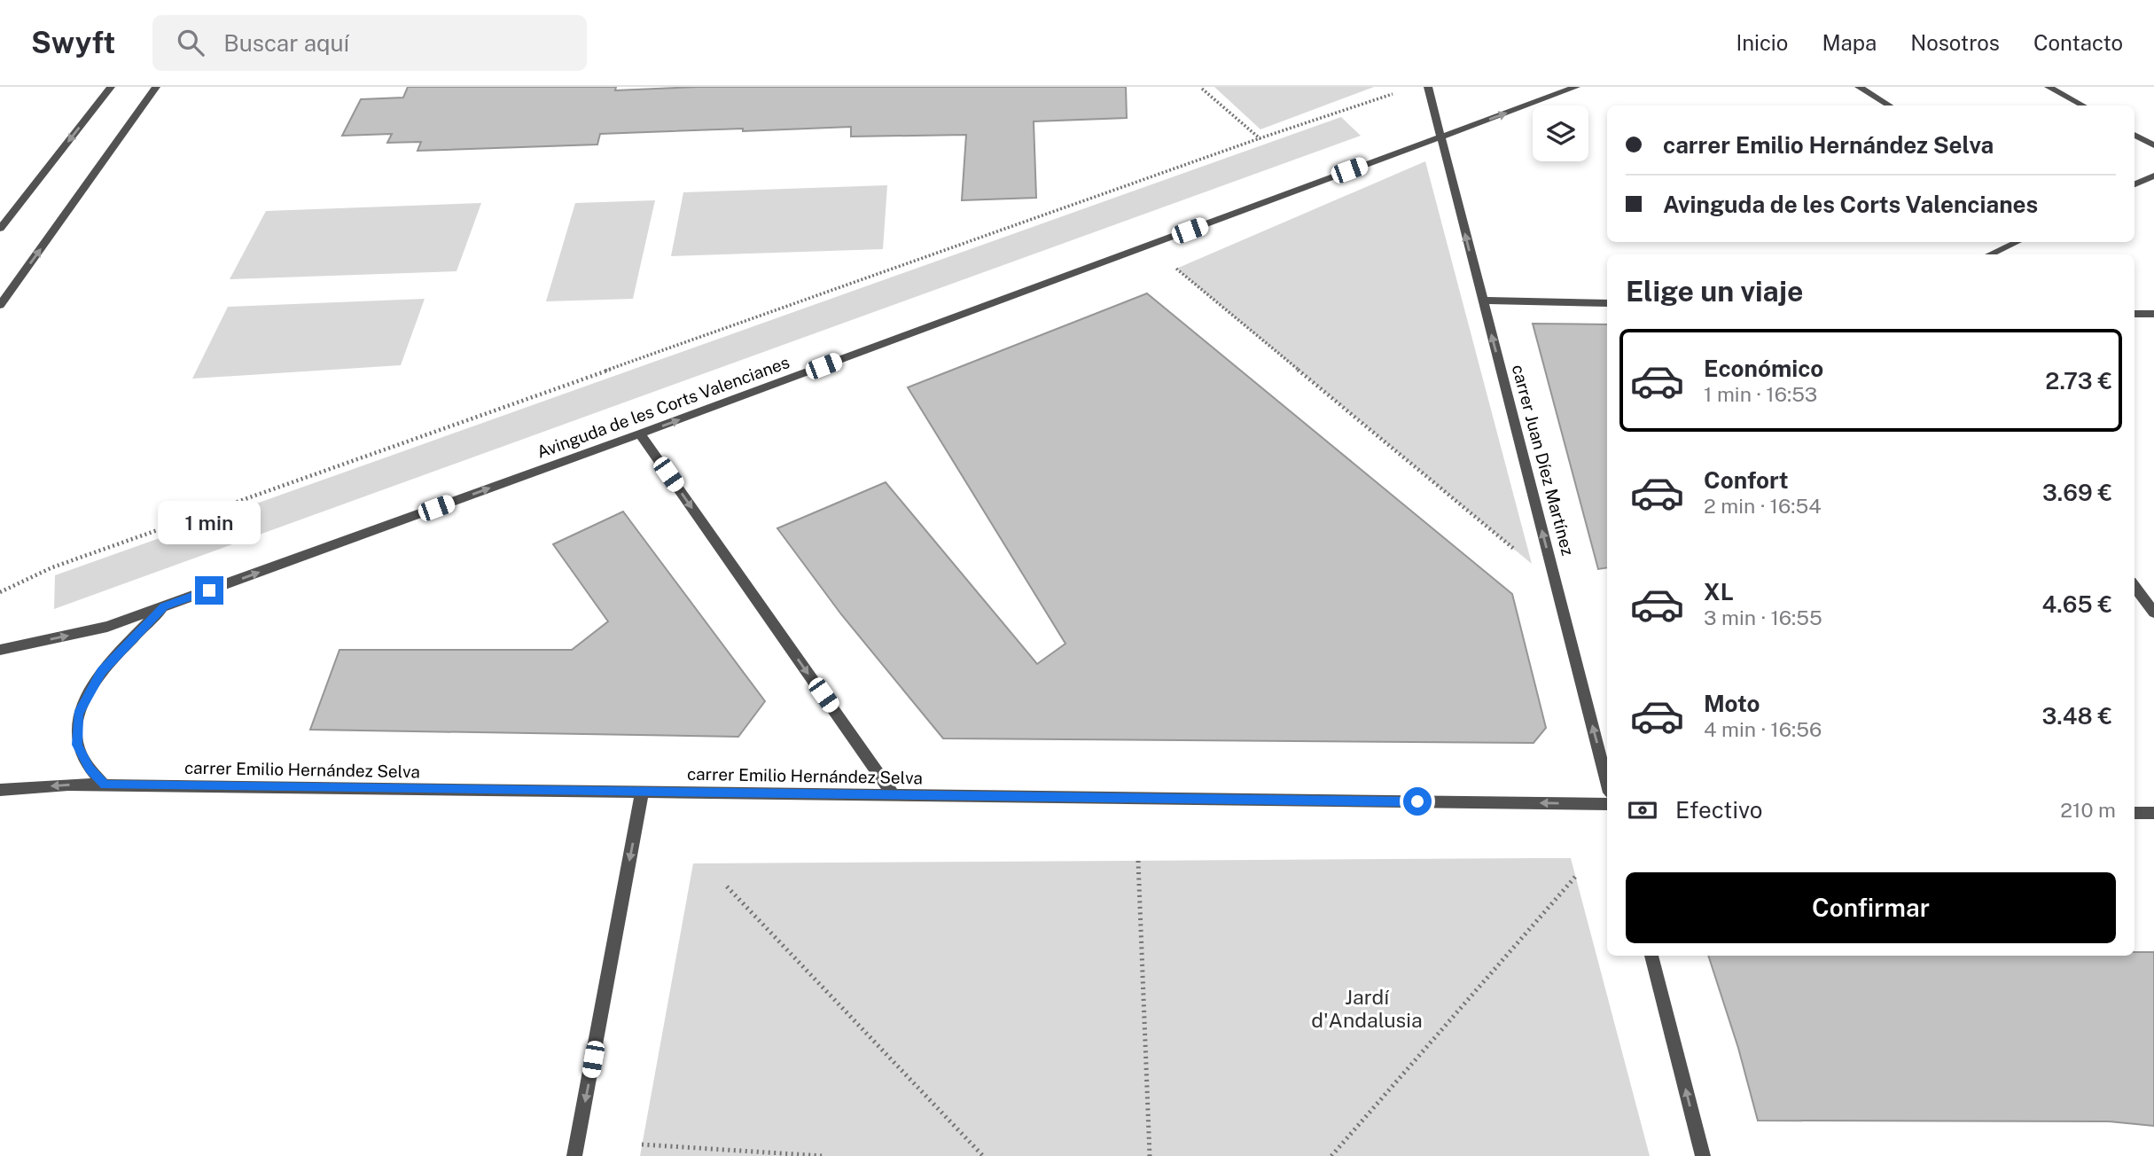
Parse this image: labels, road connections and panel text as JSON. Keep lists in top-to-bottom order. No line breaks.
{"streets":{"street":["Avinguda de les Corts Valencianes","carrer Juan Díez Martínez","carrer Emilio Hernández Selva"]},"crossings":[["Avinguda de les Corts Valencianes","carrer Juan Díez Martínez"]],"one_way":["Avinguda de les Corts Valencianes","carrer Juan Díez Martínez","carrer Emilio Hernández Selva"],"parks":["Jardí d'Andalusia"],"page":{"header":"Swyft","search":"Buscar aquí","nav":["Inicio","Mapa","Nosotros","Contacto"],"banner":["carrer Emilio Hernández Selva","Avinguda de les Corts Valencianes"],"heading":"Elige un viaje","list":[{"name":"Económico","note":"1 min · 16:53","value":"2.73 €"},{"name":"Confort","note":"2 min · 16:54","value":"3.69 €"},{"name":"XL","note":"3 min · 16:55","value":"4.65 €"},{"name":"Moto","note":"4 min · 16:56","value":"3.48 €"}],"bubble":"1 min","pay":["Efectivo","210 m"],"buttons":"Confirmar"}}
